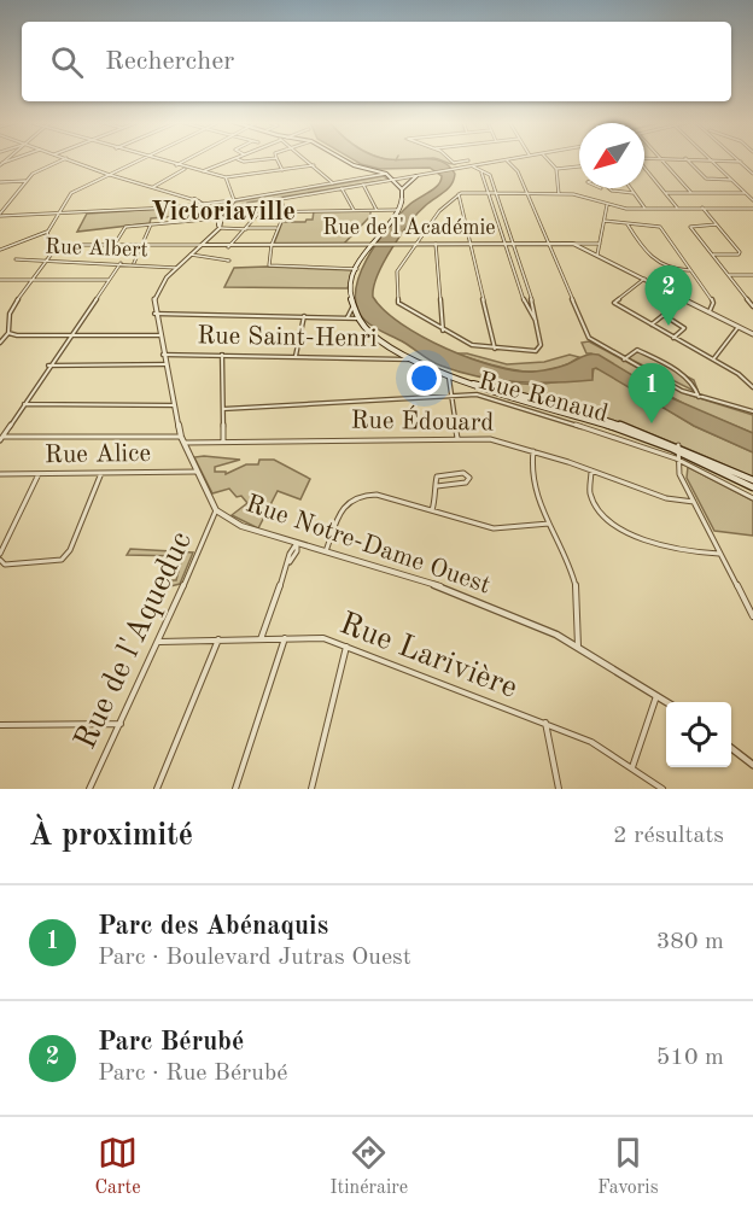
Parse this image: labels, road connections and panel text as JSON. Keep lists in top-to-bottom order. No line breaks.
{"streets":{"street":["Rue de l'Académie","Rue Albert","Rue Saint-Henri","Rue Renaud","Rue Édouard","Rue Alice","Rue Notre-Dame Ouest","Rue de l'Aqueduc","Rue Larivière"]},"crossings":[["Rue Saint-Henri","Rue Notre-Dame Ouest"],["Rue Édouard","Rue Notre-Dame Ouest"],["Rue Alice","Rue Notre-Dame Ouest"],["Rue Notre-Dame Ouest","Rue de l'Aqueduc"],["Rue de l'Aqueduc","Rue Larivière"]],"districts":["Victoriaville"],"north":"bottom left","page":{"search":"Rechercher","pins":["2","1"],"heading":["À proximité","2 résultats"],"list":[{"mark":"1","name":"Parc des Abénaquis","note":"Parc · Boulevard Jutras Ouest","value":"380 m"},{"mark":"2","name":"Parc Bérubé","note":"Parc · Rue Bérubé","value":"510 m"}],"nav":["Carte","Itinéraire","Favoris"]}}
